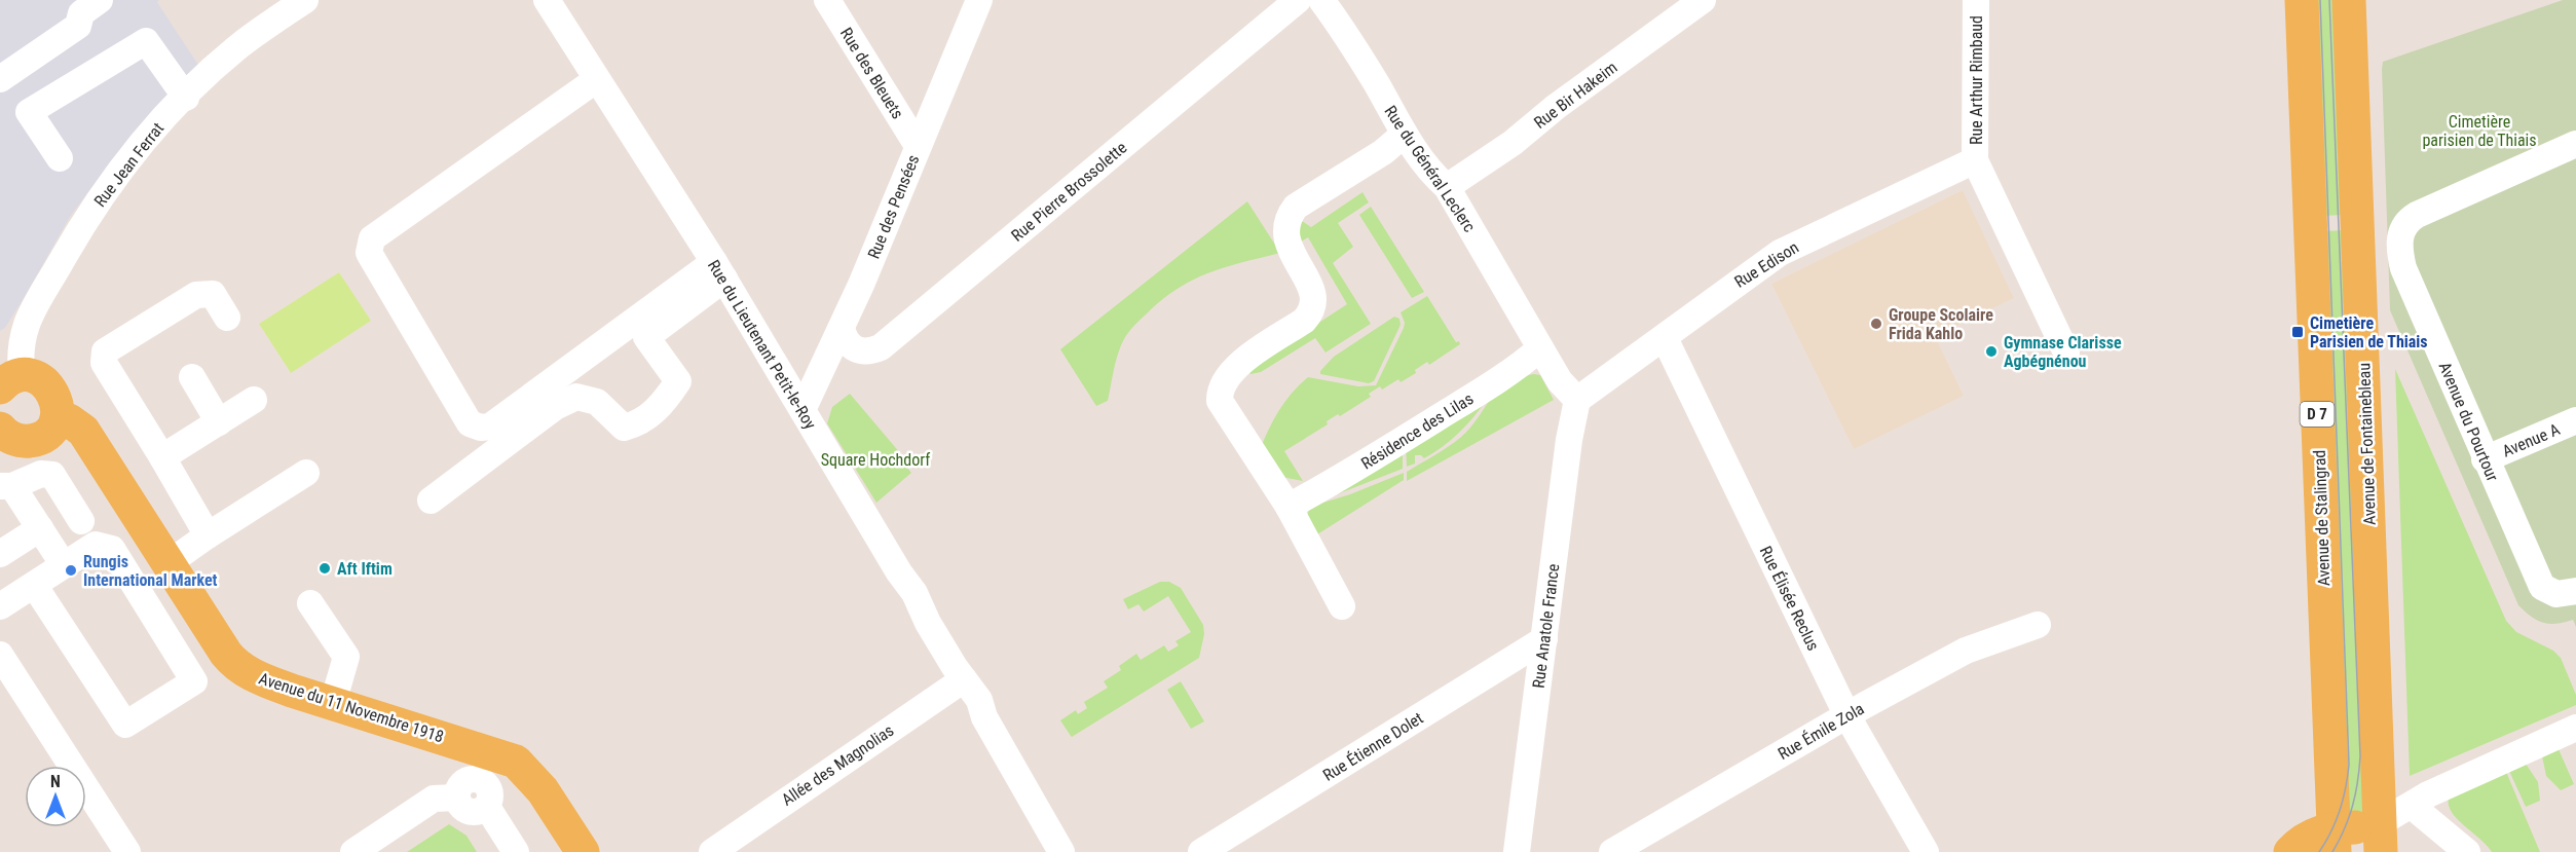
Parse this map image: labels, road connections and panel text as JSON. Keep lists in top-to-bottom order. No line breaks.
{"streets":{"main road":["D 7","Avenue de Fontainebleau","Avenue de Stalingrad","Avenue du 11 Novembre 1918"],"street":["Rue des Bleuets","Rue Arthur Rimbaud","Rue Bir Hakeim","Rue Jean Ferrat","Rue du Général Leclerc","Rue Pierre Brossolette","Rue des Pensées","Rue Edison","Rue du Lieutenant Petit-le-Roy","Avenue du Pourtour","Résidence des Lilas","Avenue A","Rue Élisée Reclus","Rue Anatole France","Rue Émile Zola","Rue Étienne Dolet","Allée des Magnolias"]},"crossings":[["Rue des Bleuets","Rue des Pensées"],["Rue Arthur Rimbaud","Rue Edison"],["Rue Bir Hakeim","Rue du Général Leclerc"],["Rue du Général Leclerc","Rue Edison"],["Rue du Général Leclerc","Résidence des Lilas"],["Rue du Général Leclerc","Rue Anatole France"],["Rue Pierre Brossolette","Rue des Pensées"],["Rue des Pensées","Rue du Lieutenant Petit-le-Roy"],["Rue Edison","Rue Élisée Reclus"],["Rue Edison","Rue Anatole France"],["Rue du Lieutenant Petit-le-Roy","Allée des Magnolias"],["Avenue du Pourtour","Avenue A"],["Rue Élisée Reclus","Rue Émile Zola"],["Rue Anatole France","Rue Étienne Dolet"]],"parks":["Cimetière parisien de Thiais","Square Hochdorf"],"places":{"other":["Groupe Scolaire Frida Kahlo","Gymnase Clarisse Agbégnénou","Aft Iftim","Rungis International Market"],"transit":["Cimetière Parisien de Thiais"]},"north":"top"}
